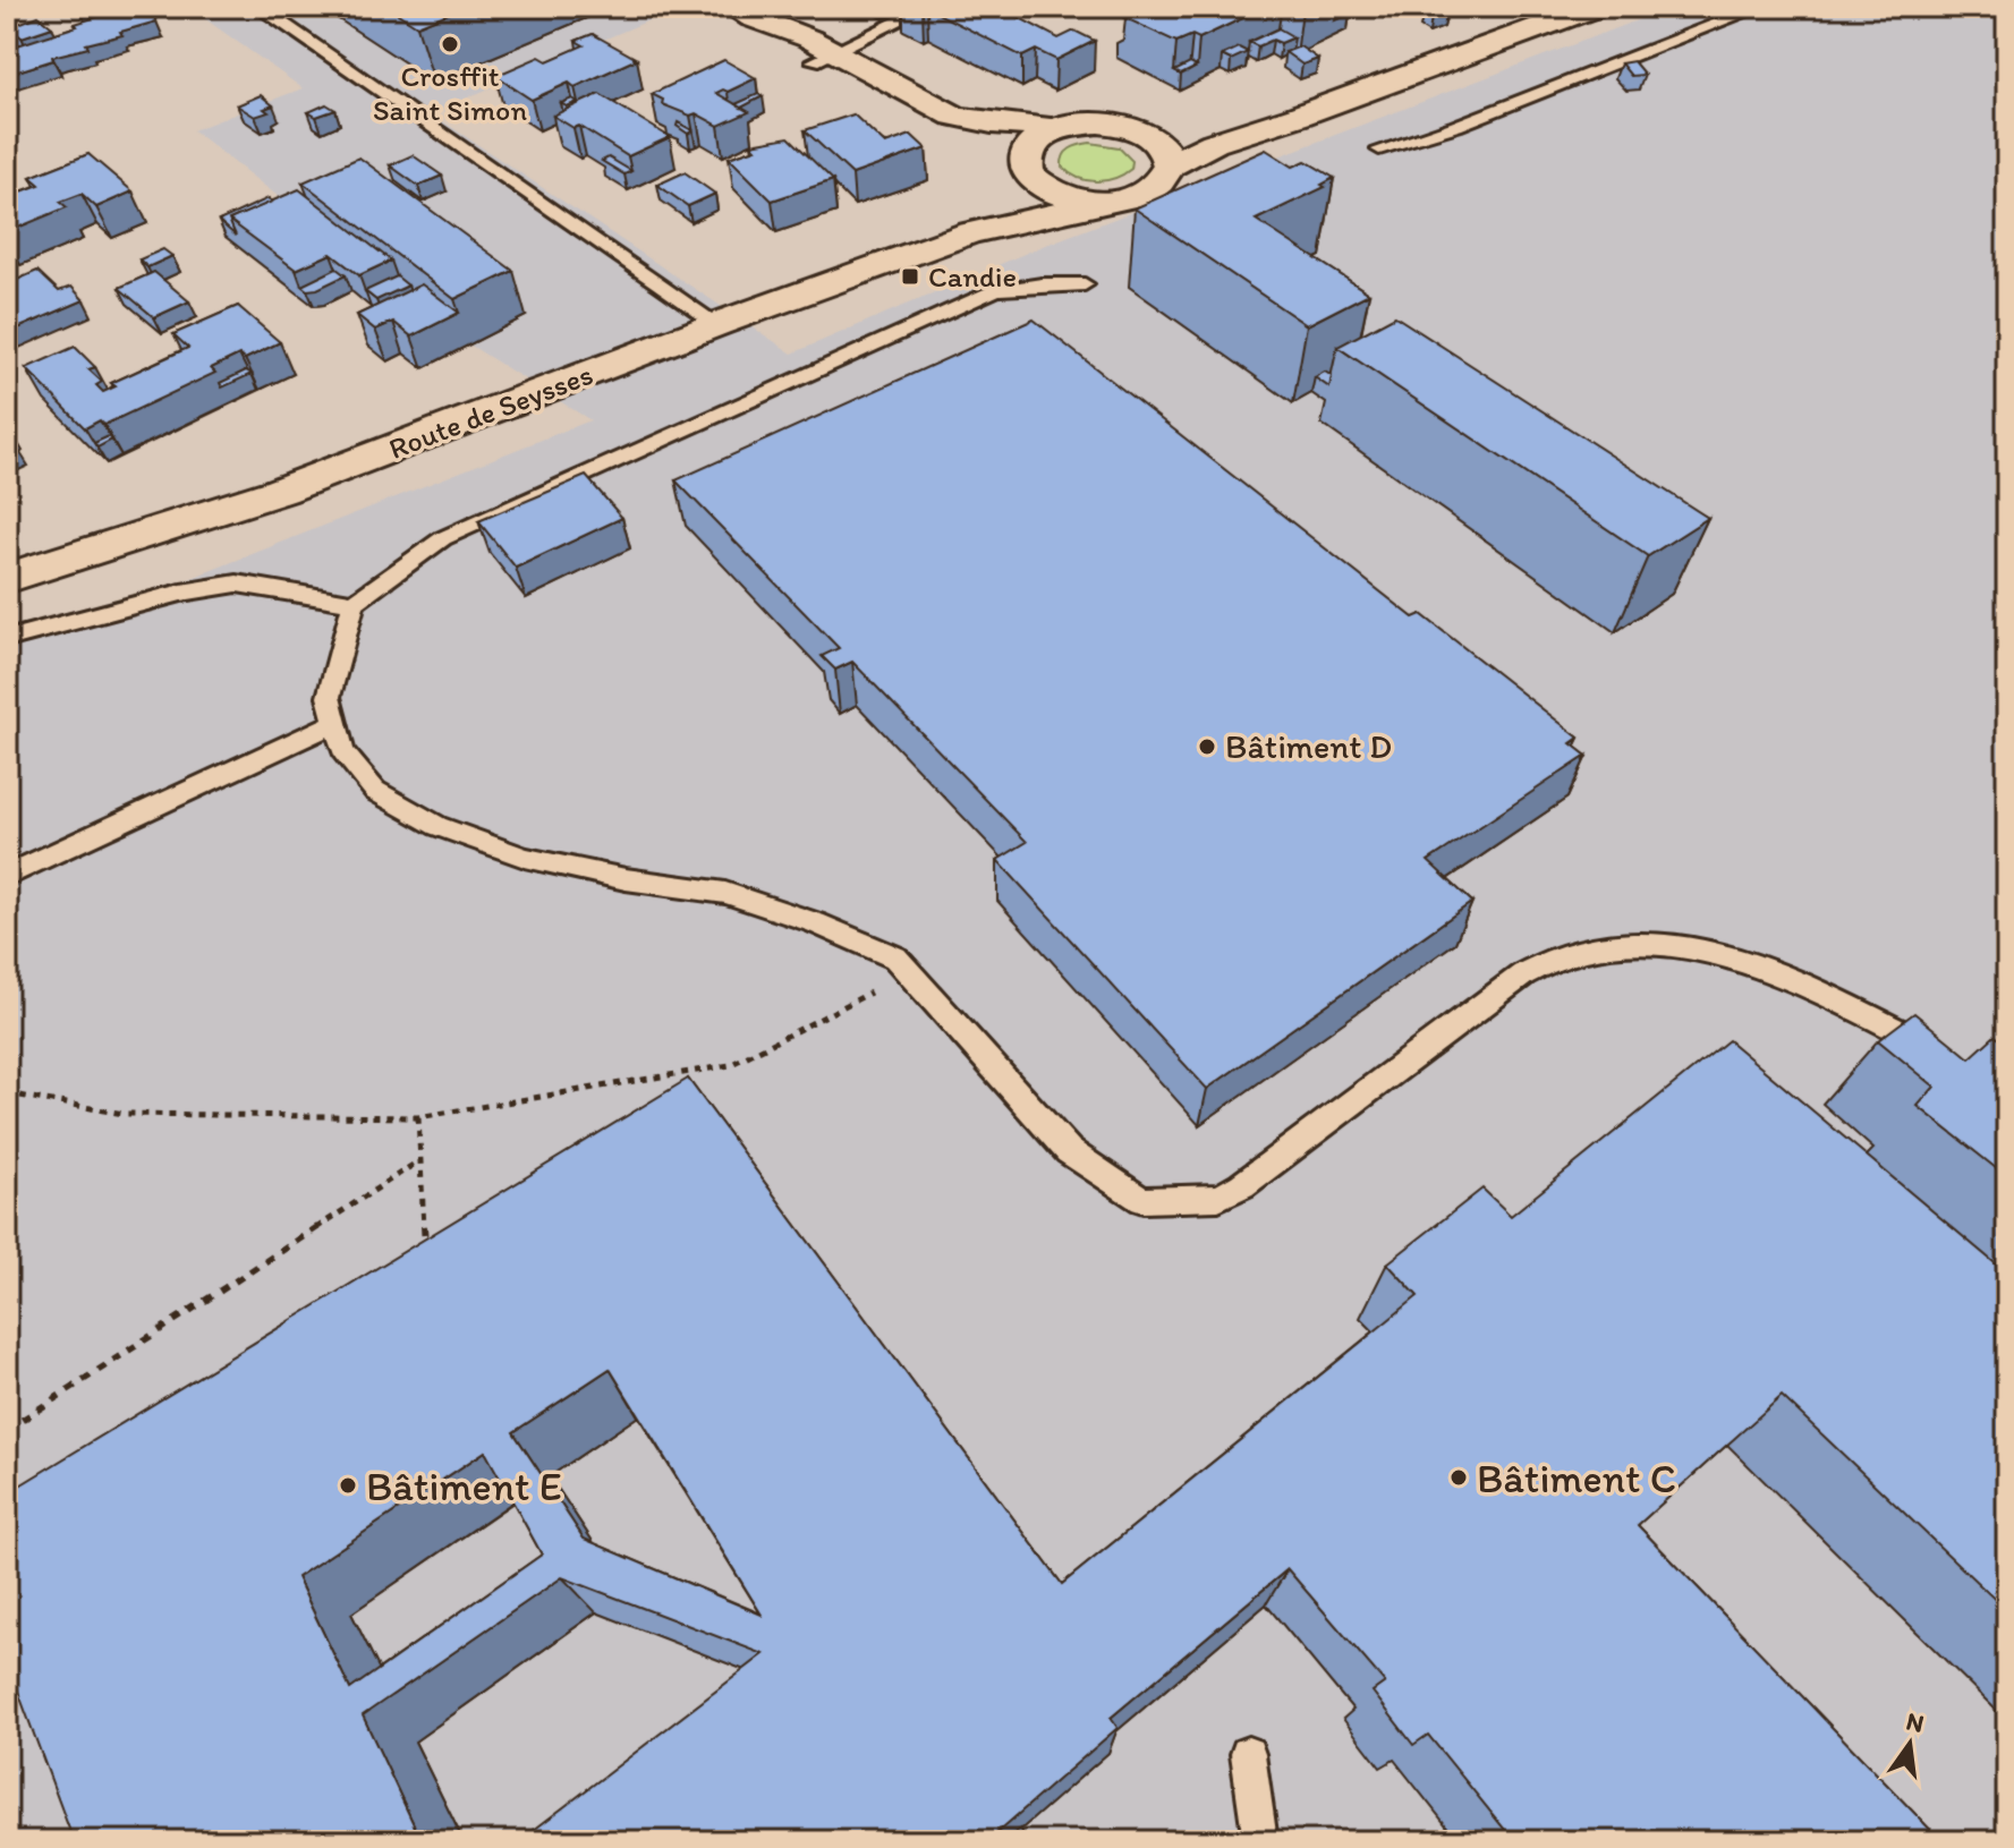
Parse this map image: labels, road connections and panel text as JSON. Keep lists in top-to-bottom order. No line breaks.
{"streets":{"main road":["Route de Seysses"]},"places":{"other":["Crosffit Saint Simon","Bâtiment D","Bâtiment C","Bâtiment E"],"transit":["Candie"]},"north":"top"}
